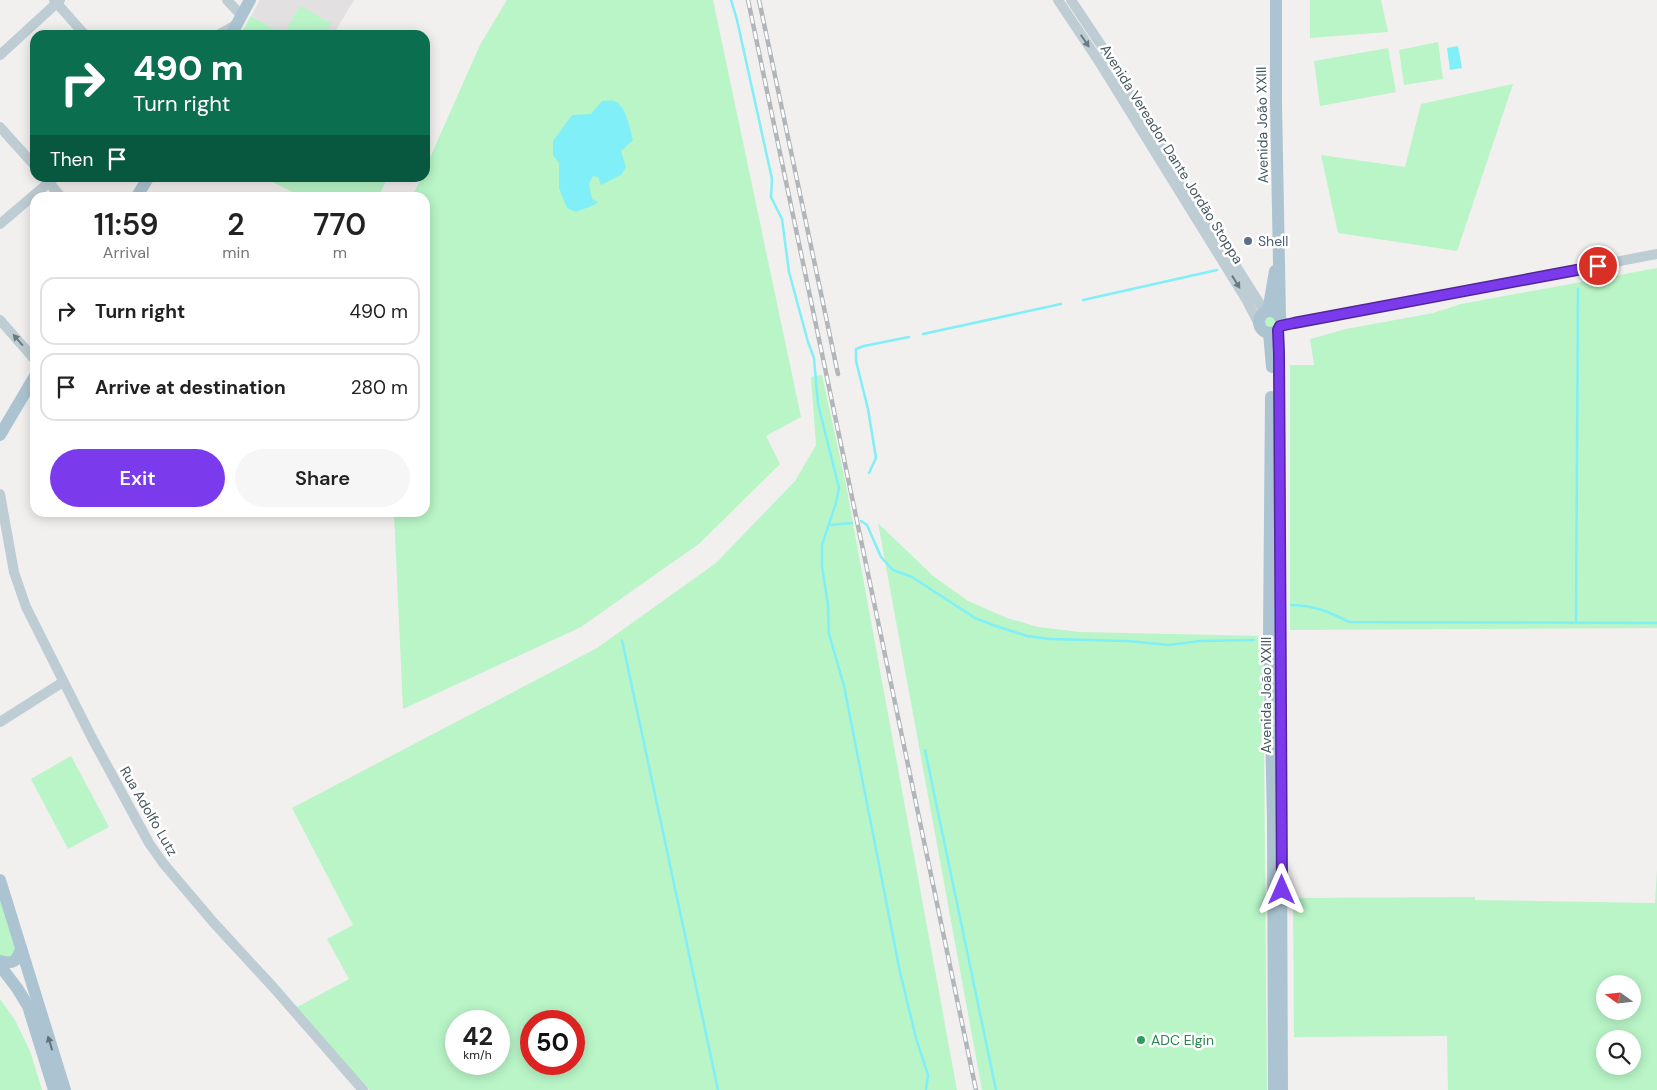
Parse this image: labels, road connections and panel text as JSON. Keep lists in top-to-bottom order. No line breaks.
{"streets":{"main road":["Avenida João XXIII"],"street":["Avenida Vereador Dante Jordão Stoppa","Rua Adolfo Lutz"]},"crossings":[["Avenida João XXIII","Avenida Vereador Dante Jordão Stoppa"]],"places":["Shell","ADC Elgin"],"north":"left","page":{"turn":["490 m","Turn right"],"then":"Then","eta":["11:59","Arrival","2","min","770","m"],"list":[{"name":"Turn right","value":"490 m"},{"name":"Arrive at destination","value":"280 m"}],"buttons":["Exit","Share"],"speed":"42 km/h","limit":"50"}}
